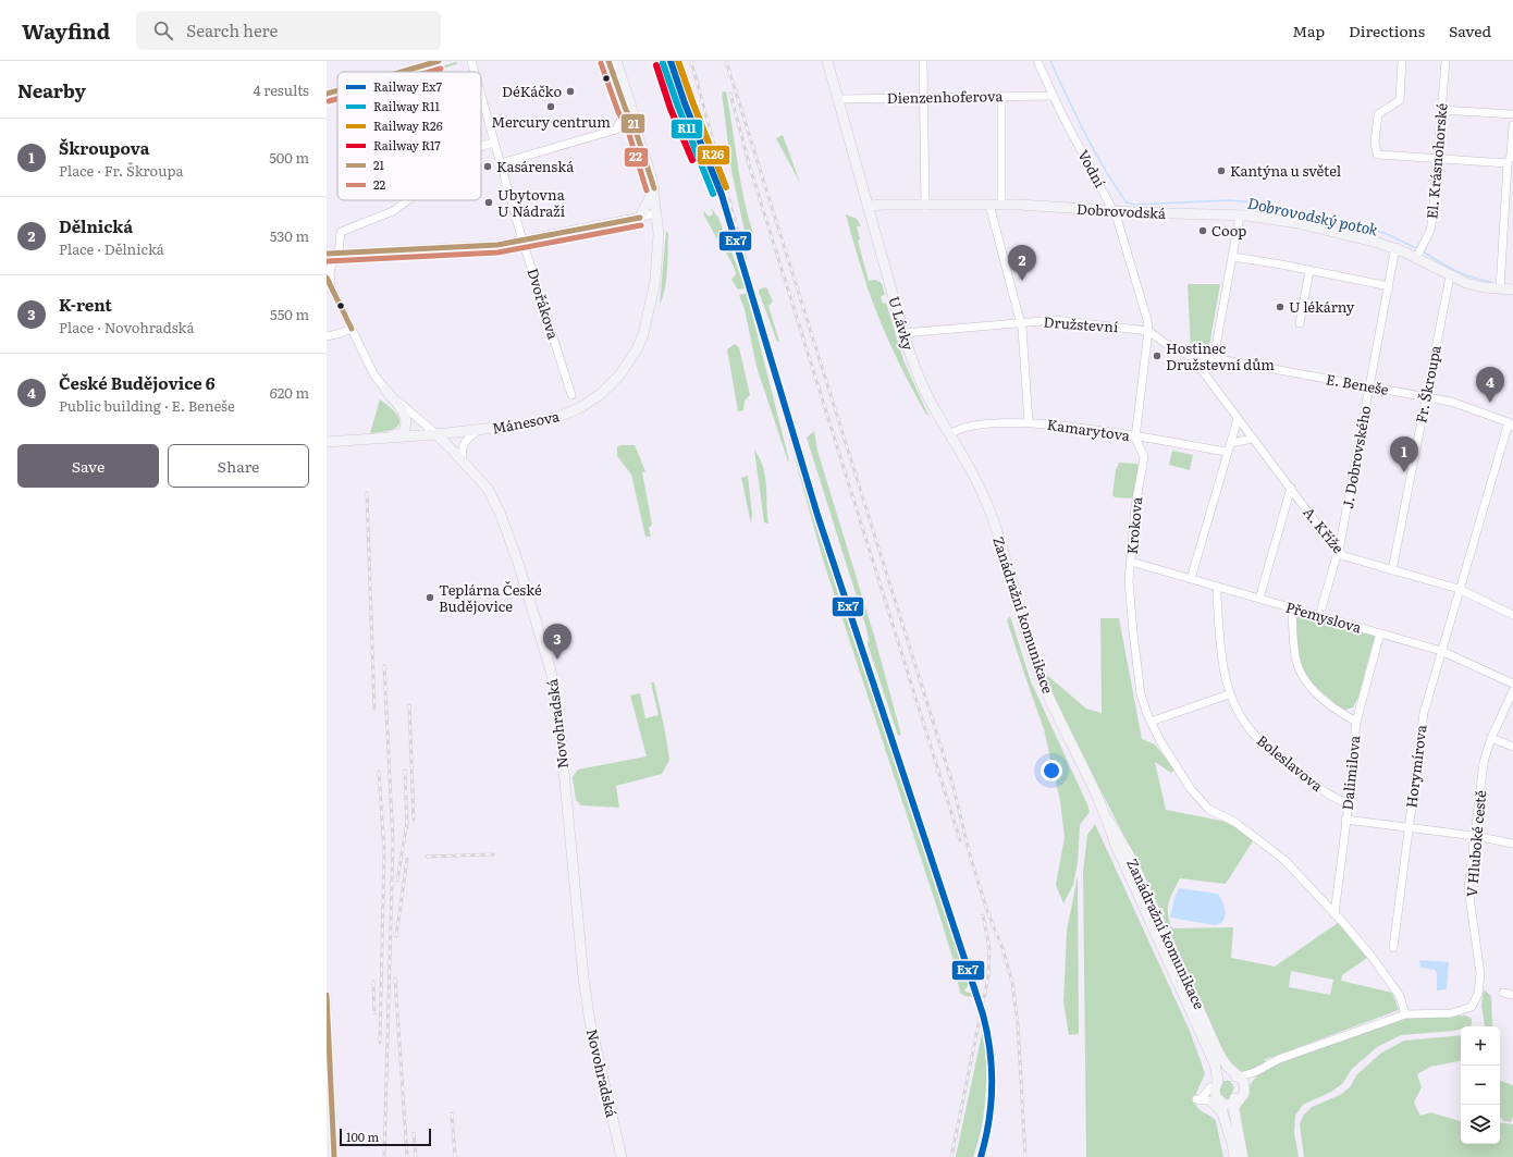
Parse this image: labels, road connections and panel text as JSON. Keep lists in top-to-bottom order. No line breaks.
{"streets":{"main road":["Dobrovodská","U Lávky","Mánesova","Zanádražní komunikace","Novohradská"],"street":["Dienzenhoferova","El. Krásnohorské","Vodní","Dvořákova","Družstevní","E. Beneše","Fr. Škroupa","Kamarytova","J. Dobrovského","Krokova","A. Kříže","Přemyslova","Boleslavova","Horymírova","Dalimilova","V Hluboké cestě"]},"crossings":[["Dienzenhoferova","Vodní"],["El. Krásnohorské","Dobrovodská"],["Vodní","Dobrovodská"],["Vodní","Družstevní"],["Dobrovodská","U Lávky"],["Dobrovodská","Fr. Škroupa"],["Dobrovodská","J. Dobrovského"],["U Lávky","Družstevní"],["U Lávky","Kamarytova"],["U Lávky","Zanádražní komunikace"],["Družstevní","E. Beneše"],["Družstevní","A. Kříže"],["E. Beneše","Fr. Škroupa"],["E. Beneše","J. Dobrovského"],["E. Beneše","A. Kříže"],["E. Beneše","Horymírova"],["Fr. Škroupa","A. Kříže"],["Mánesova","Novohradská"],["Kamarytova","Krokova"],["Kamarytova","Zanádražní komunikace"],["J. Dobrovského","A. Kříže"],["J. Dobrovského","Přemyslova"],["Krokova","Přemyslova"],["Krokova","Dalimilova"],["A. Kříže","Horymírova"],["Zanádražní komunikace","V Hluboké cestě"],["Přemyslova","Boleslavova"],["Přemyslova","Horymírova"],["Přemyslova","Dalimilova"],["Boleslavova","Dalimilova"]],"water":["Dobrovodský potok"],"places":["DéKáčko","Mercury centrum","Kasárenská","Kantýna u světel","Ubytovna U Nádraží","Coop","U lékárny","Hostinec Družstevní dům","Teplárna České Budějovice"],"lines":["rail line Ex7","rail line R26","transit line 21","rail line R11","transit line 22","rail line R17"],"legend":["Railway Ex7","Railway R11","Railway R26","Railway R17","21","22"],"scale_bar":"100 m","page":{"header":"Wayfind","search":"Search here","nav":["Map","Directions","Saved"],"heading":["Nearby","4 results"],"list":[{"mark":"1","name":"Škroupova","note":"Place · Fr. Škroupa","value":"500 m"},{"mark":"2","name":"Dělnická","note":"Place · Dělnická","value":"530 m"},{"mark":"3","name":"K-rent","note":"Place · Novohradská","value":"550 m"},{"mark":"4","name":"České Budějovice 6","note":"Public building · E. Beneše","value":"620 m"}],"pins":["2","4","1","3"],"buttons":["Save","Share"],"map_buttons":["+","−"],"scale":"100 m"}}
